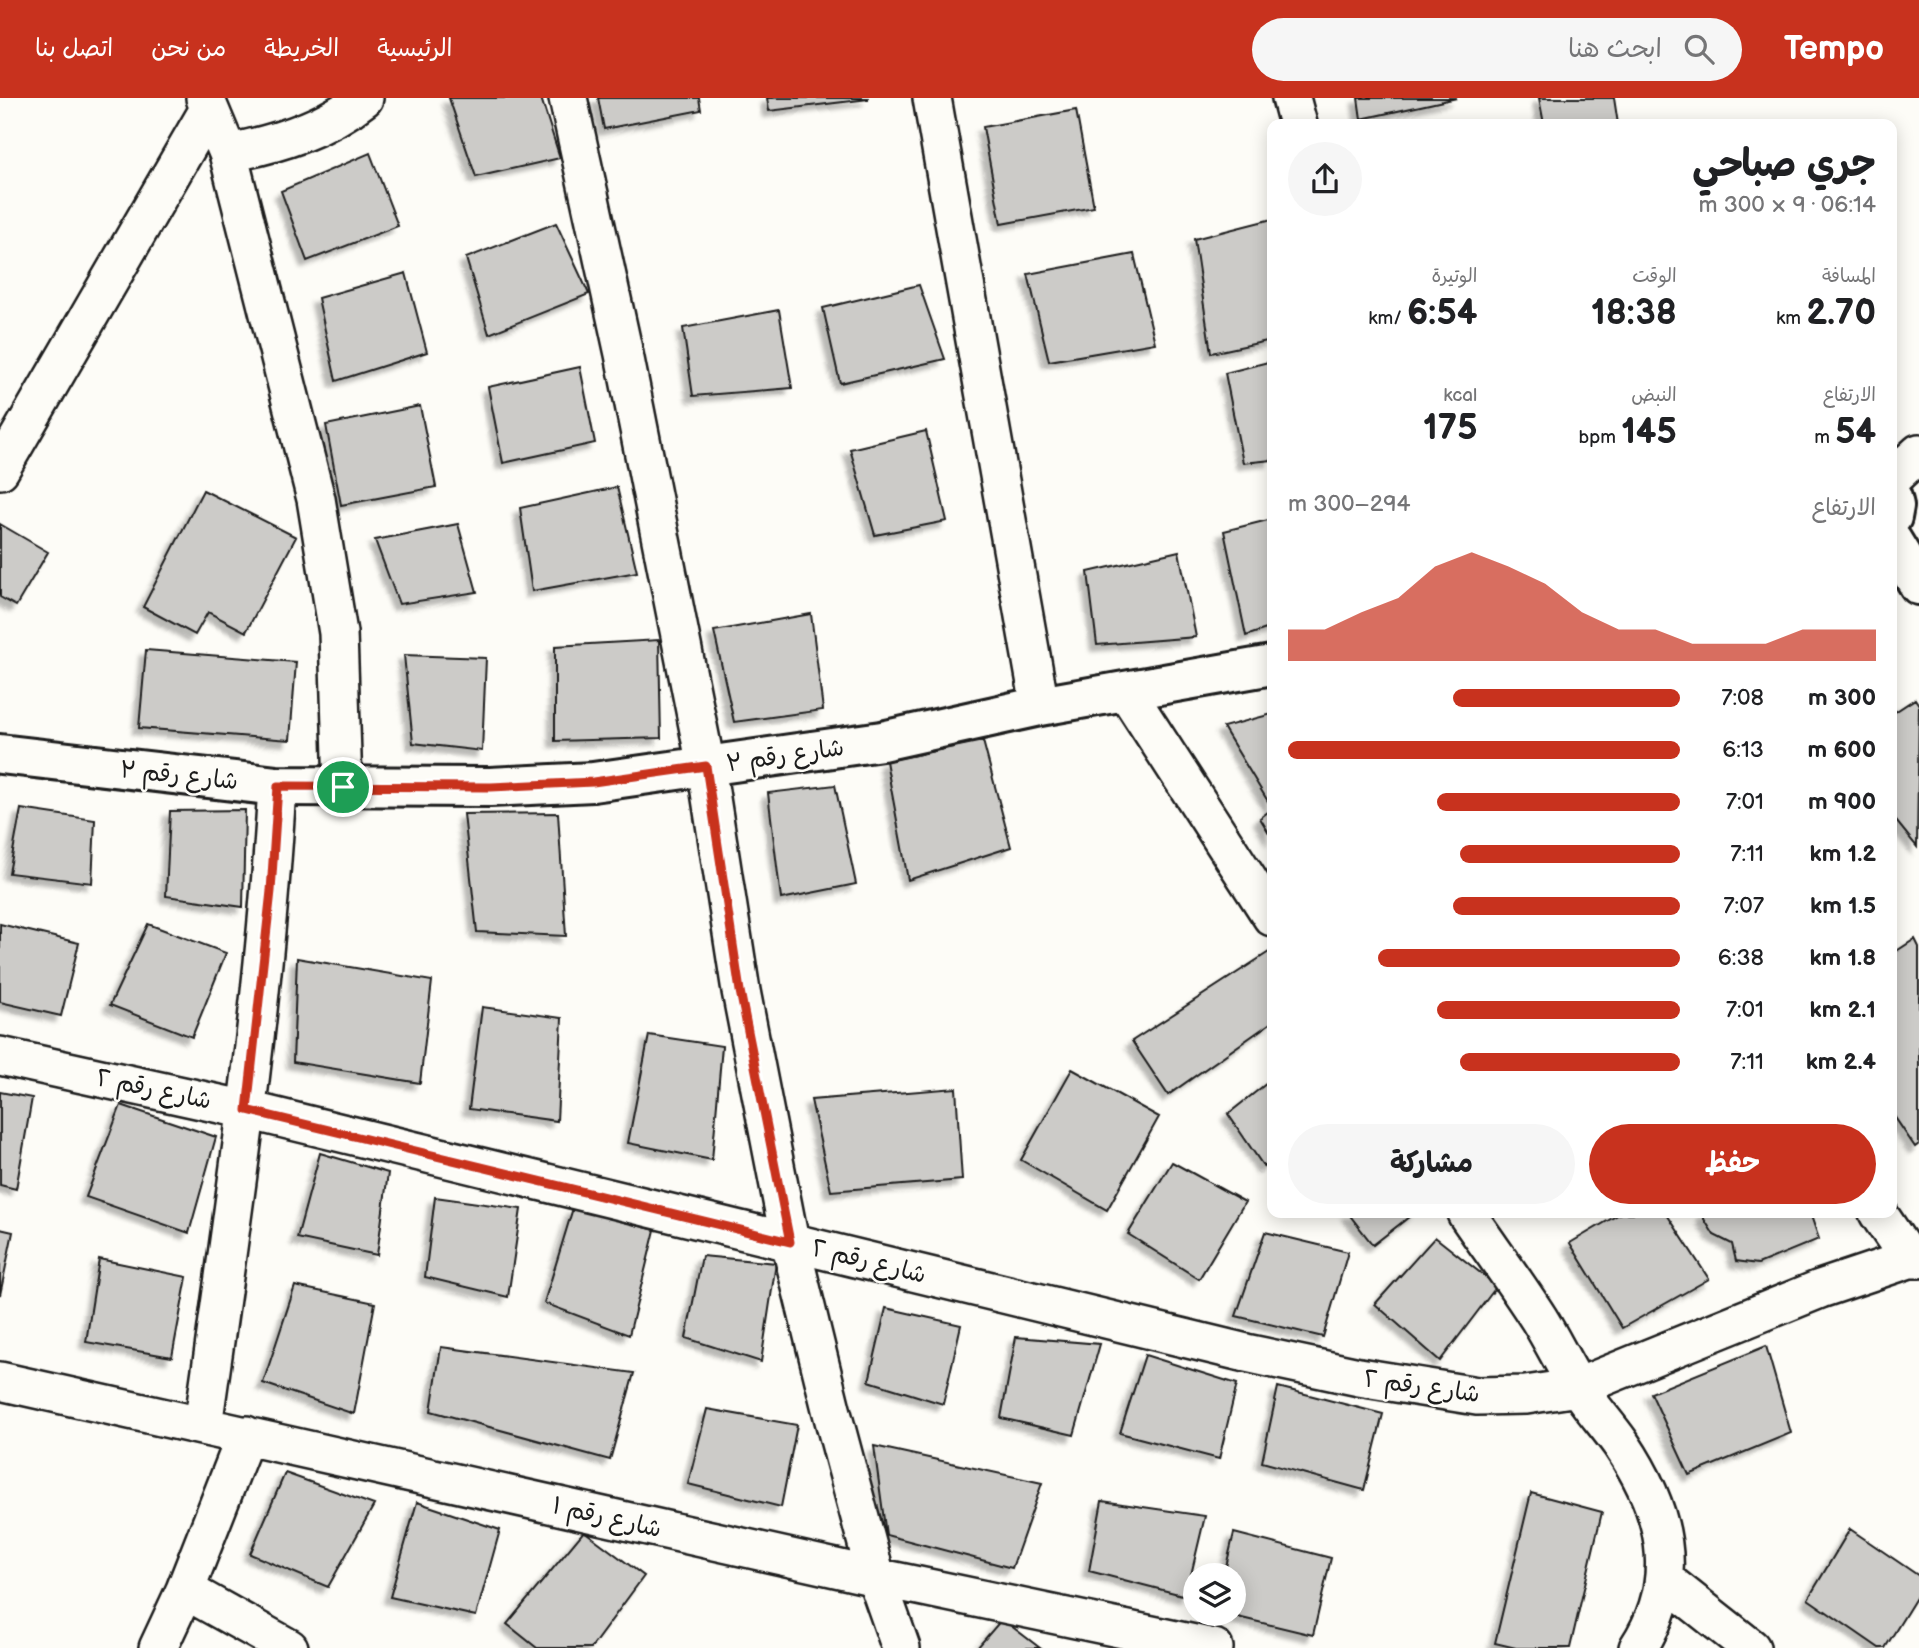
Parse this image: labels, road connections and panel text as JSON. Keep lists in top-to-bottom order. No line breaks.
{"streets":{"street":["شارع رقم ٣","شارع رقم ٢","شارع رقم ١"]},"page":{"header":"Tempo","search":"ابحث هنا","nav":["الرئيسية","الخريطة","من نحن","اتصل بنا"],"heading":["جري صباحي","06:14 · 9 × 300 m"],"stats":[["المسافة","2.70 km"],["الوقت","18:38"],["الوتيرة","6:54 /km"],["الارتفاع","54 m"],["النبض","145 bpm"],["kcal","175"]],"chart":["الارتفاع","294–300 m"],"list":[{"name":"300 m","note":"7:08"},{"name":"600 m","note":"6:13"},{"name":"900 m","note":"7:01"},{"name":"1.2 km","note":"7:11"},{"name":"1.5 km","note":"7:07"},{"name":"1.8 km","note":"6:38"},{"name":"2.1 km","note":"7:01"},{"name":"2.4 km","note":"7:11"}],"buttons":["حفظ","مشاركة"]}}
